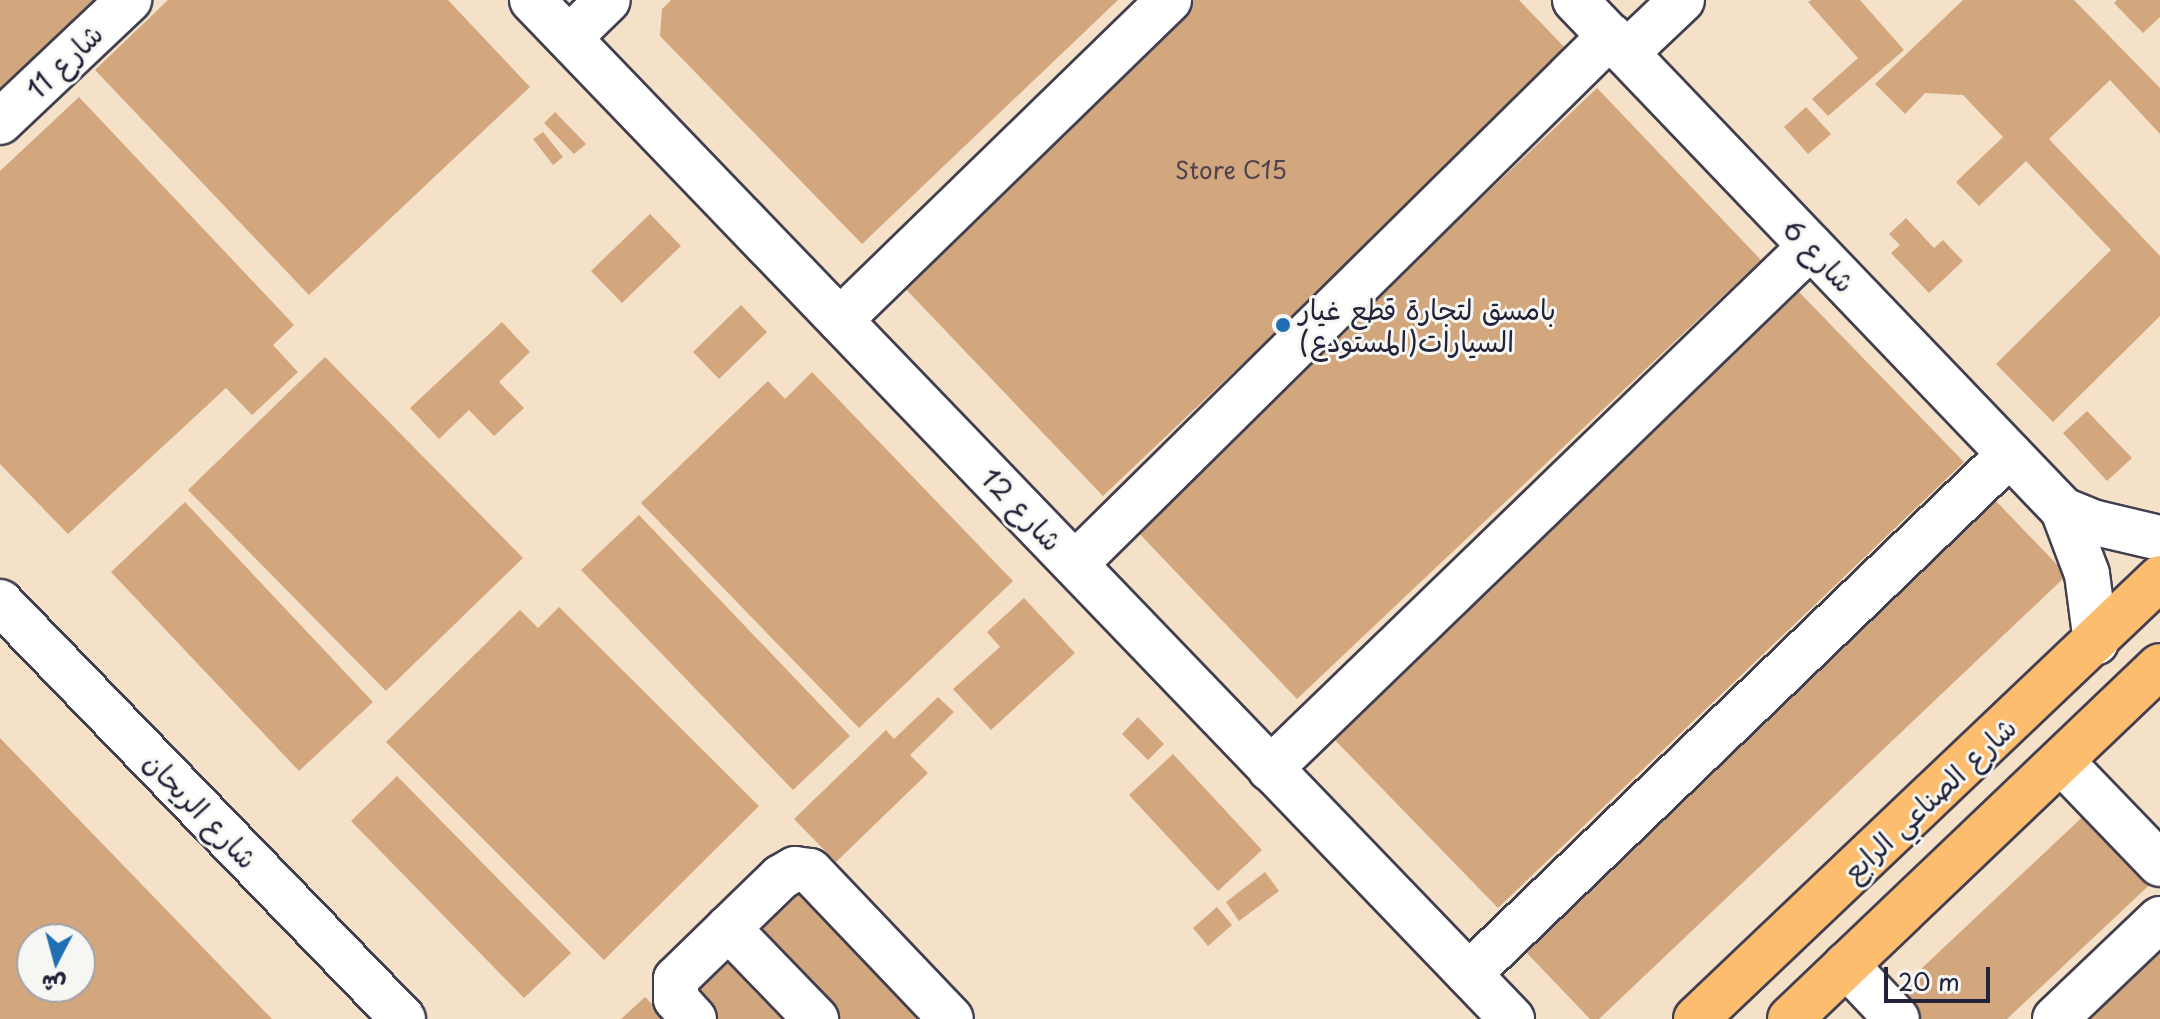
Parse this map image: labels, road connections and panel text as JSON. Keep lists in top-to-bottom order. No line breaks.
{"streets":{"main road":["شارع الصناعي الرابع"],"street":["شارع 11","شارع 6","شارع 12","شارع الريحان"]},"crossings":[["شارع 6","شارع الصناعي الرابع"]],"places":["بامسق لتجارة قطع غيار السيارات(المستودع)"],"house_numbers":["Store C15"],"scale_bar":"20 m","north":"bottom"}
